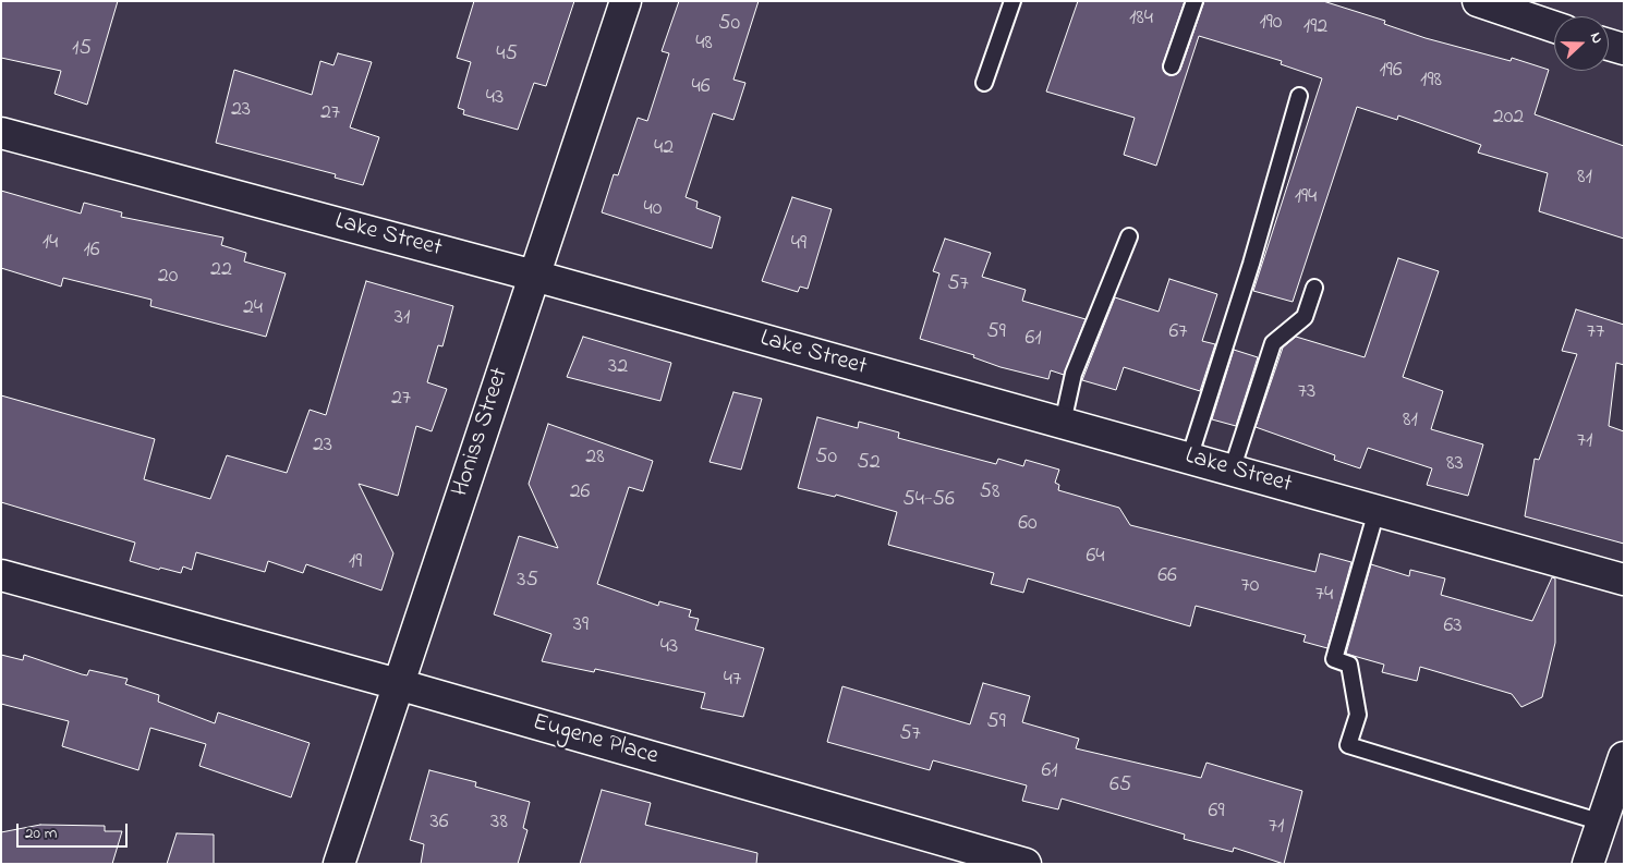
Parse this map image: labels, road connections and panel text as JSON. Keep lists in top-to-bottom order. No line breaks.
{"streets":{"street":["Lake Street","Honiss Street","Eugene Place"]},"crossings":[["Lake Street","Honiss Street"],["Honiss Street","Eugene Place"]],"house_numbers":["184","190","50","192","48","15","45","196","198","46","43","23","27","202","42","81","194","40","14","49","16","22","20","57","24","31","59","67","77","61","32","73","27","81","71","23","28","50","52","83","26","58","54-56","60","64","19","66","35","70","74","39","63","43","47","59","57","61","65","69","36","38","71"],"scale_bar":"20 m","north":"right"}
